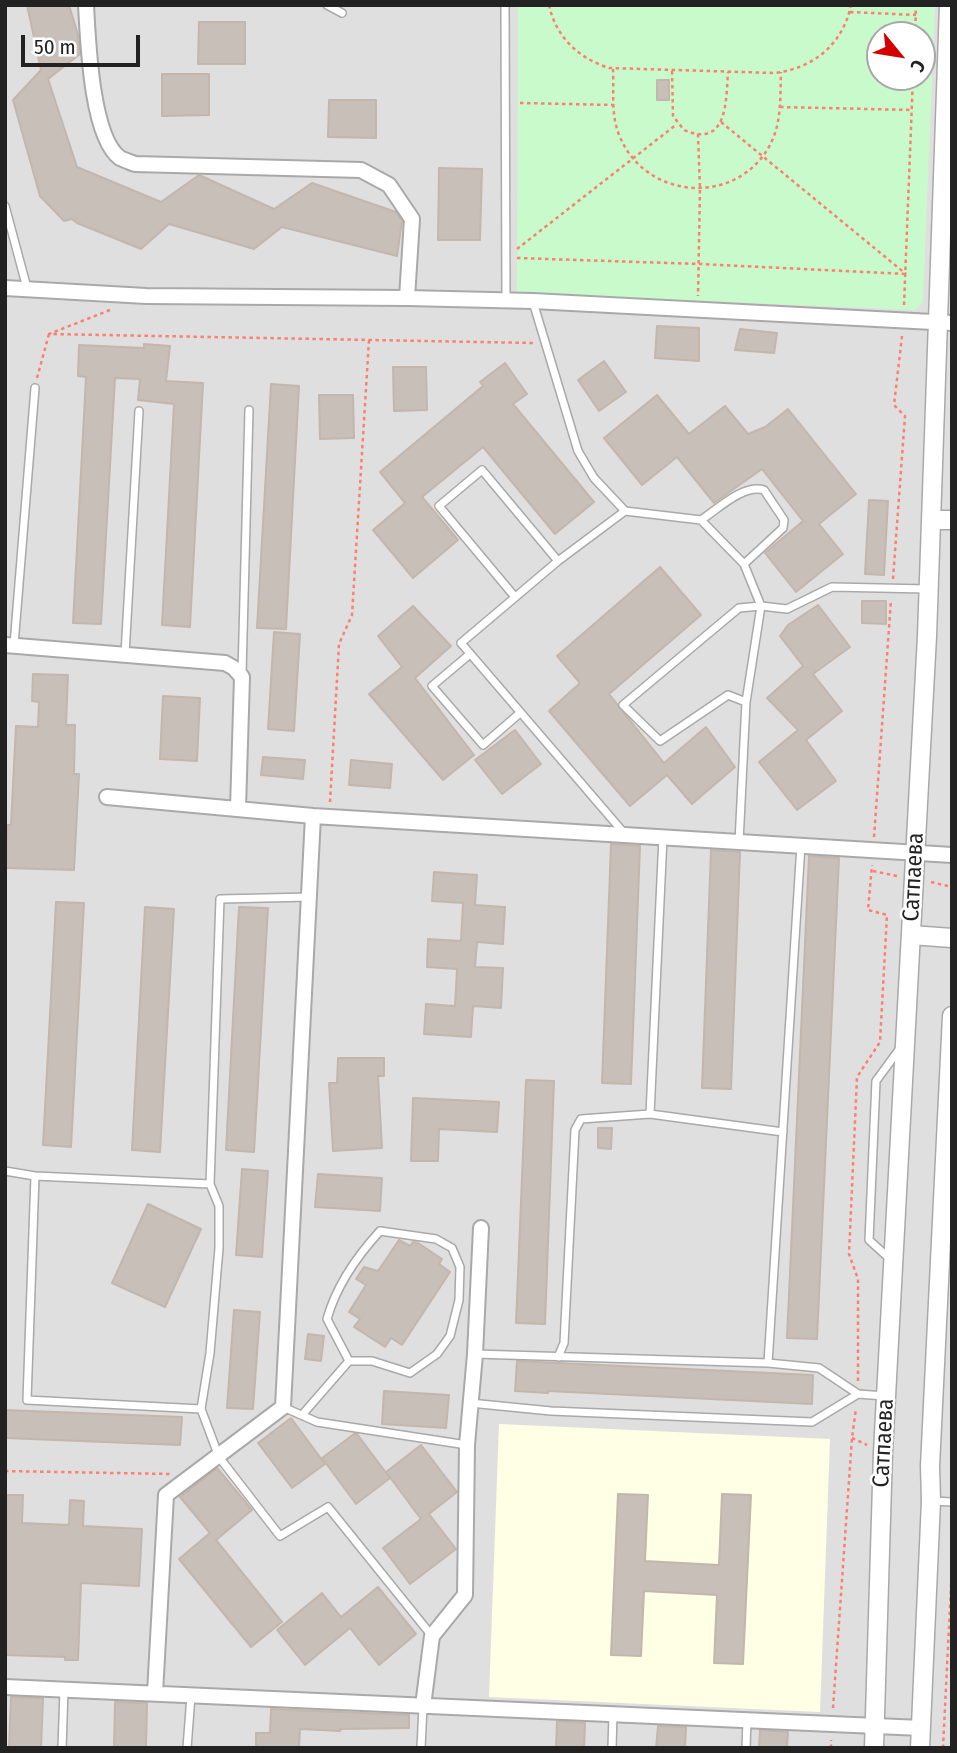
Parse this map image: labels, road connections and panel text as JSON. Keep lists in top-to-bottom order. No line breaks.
{"streets":{"street":["Сатпаева"]},"scale_bar":"50 m","north":"bottom right"}
